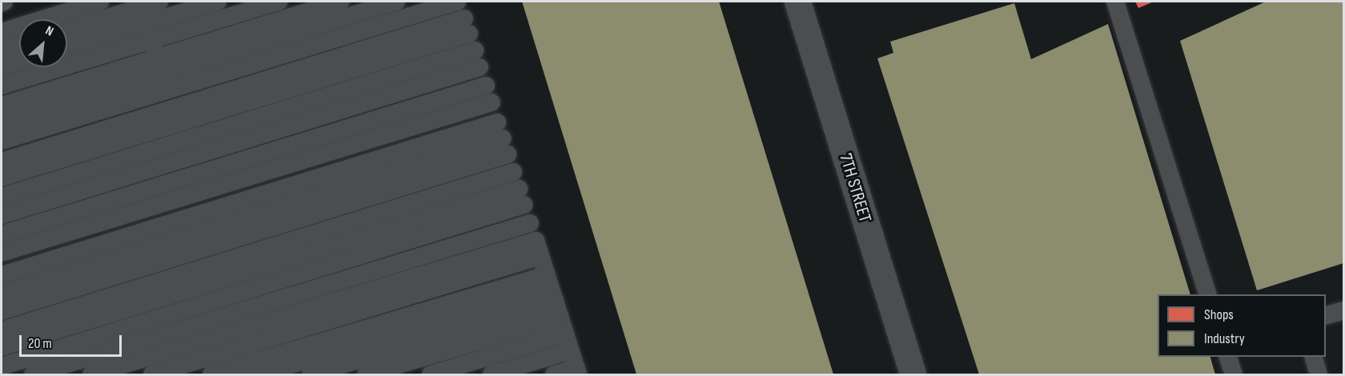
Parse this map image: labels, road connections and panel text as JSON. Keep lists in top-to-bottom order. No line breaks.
{"streets":{"street":["7TH STREET"]},"legend":["Shops","Industry"],"scale_bar":"20 m","north":"top right"}
